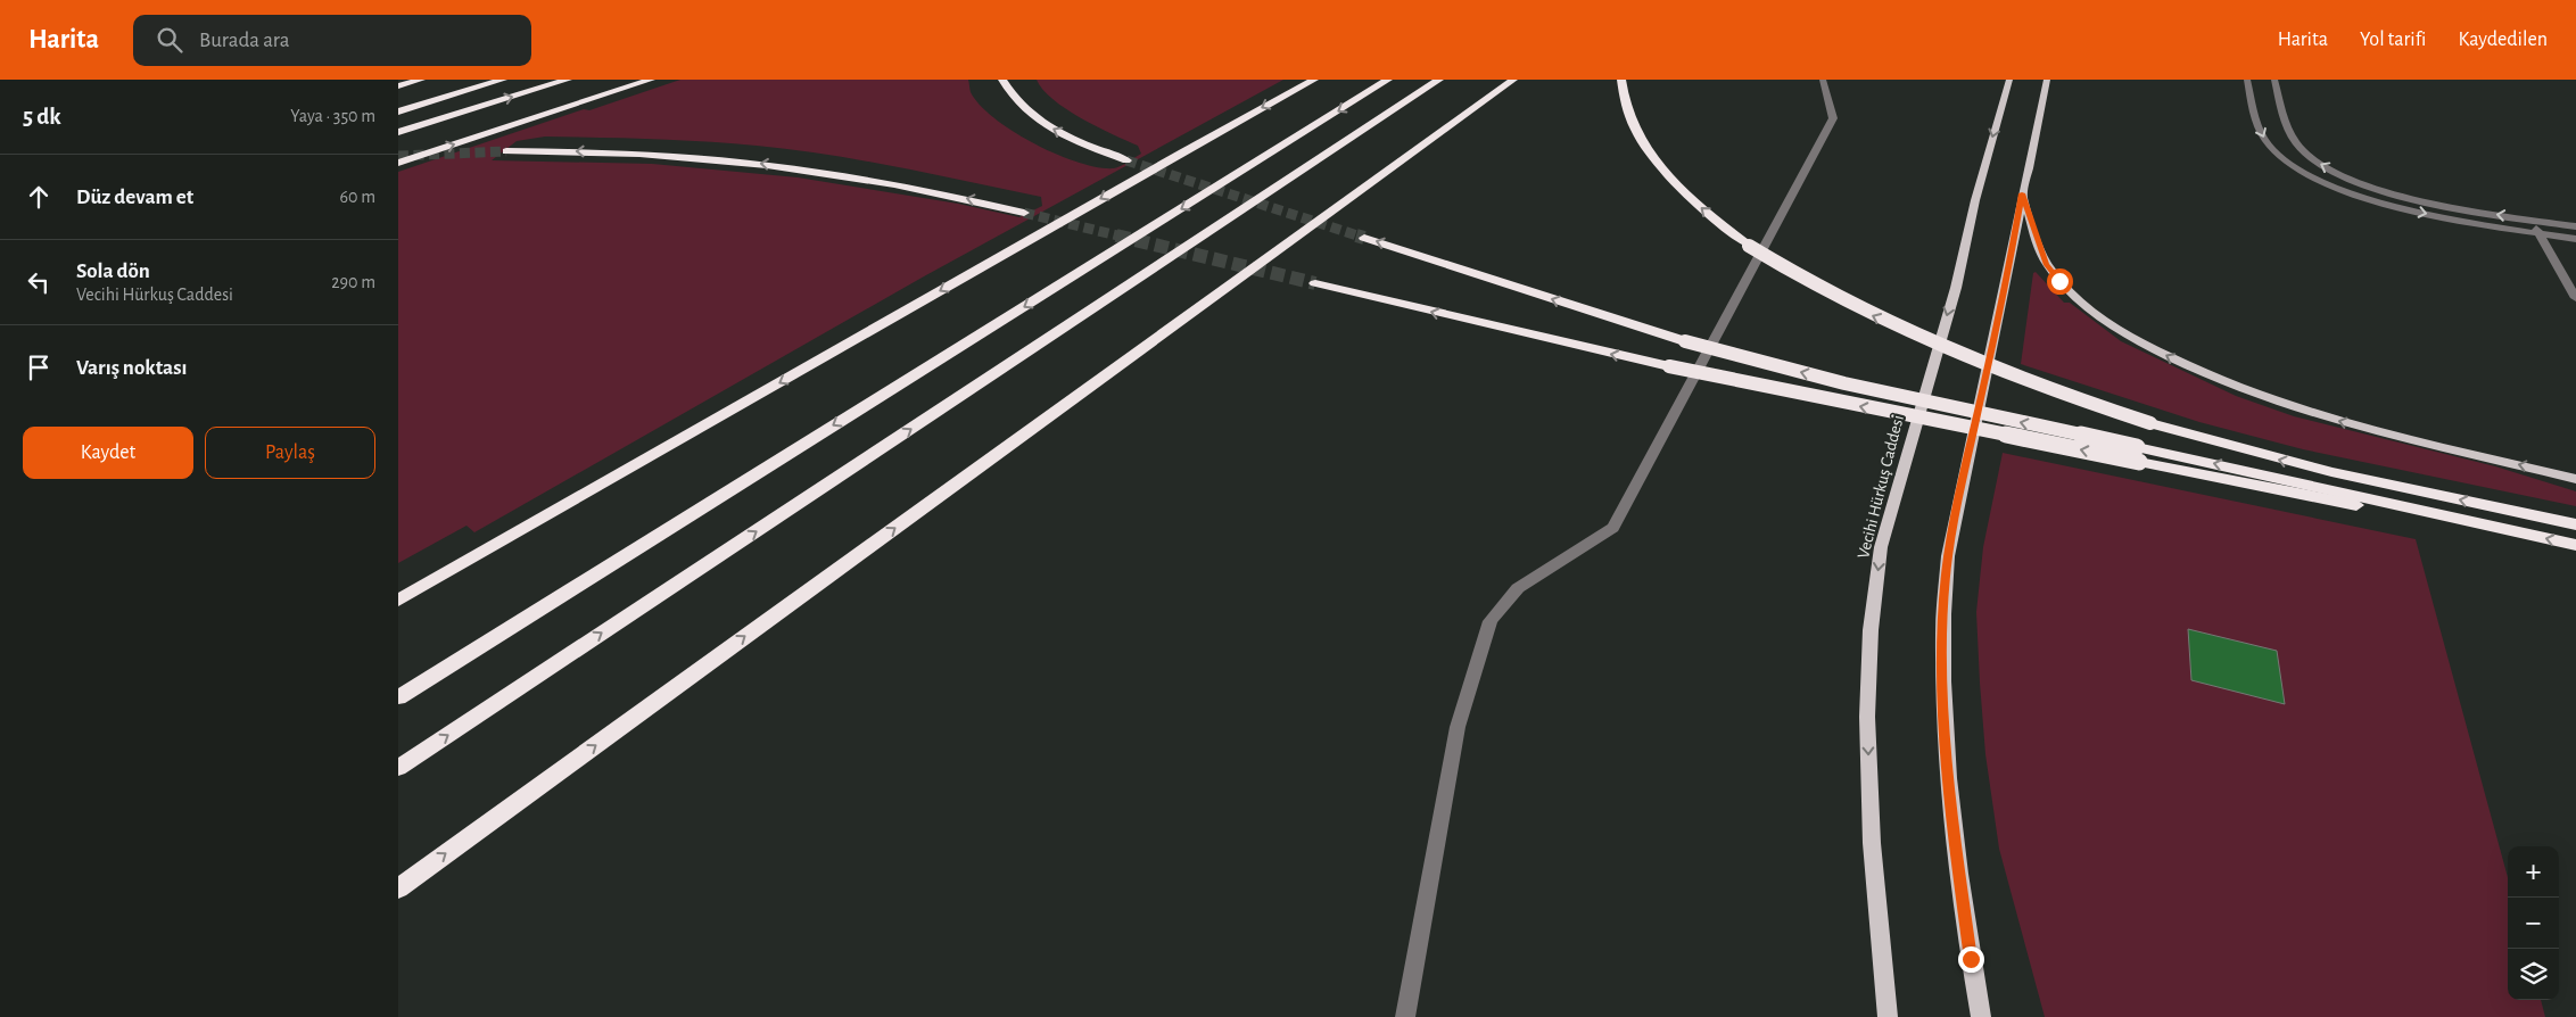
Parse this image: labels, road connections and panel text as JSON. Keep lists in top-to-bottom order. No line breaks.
{"streets":{"main road":["Vecihi Hürkuş Caddesi"]},"page":{"header":"Harita","search":"Burada ara","nav":["Harita","Yol tarifi","Kaydedilen"],"heading":["5 dk","Yaya · 350 m"],"list":[["Düz devam et","60 m"],["Sola dön","Vecihi Hürkuş Caddesi","290 m"],"Varış noktası"],"buttons":["Kaydet","Paylaş"],"map_buttons":["+","−"]}}
